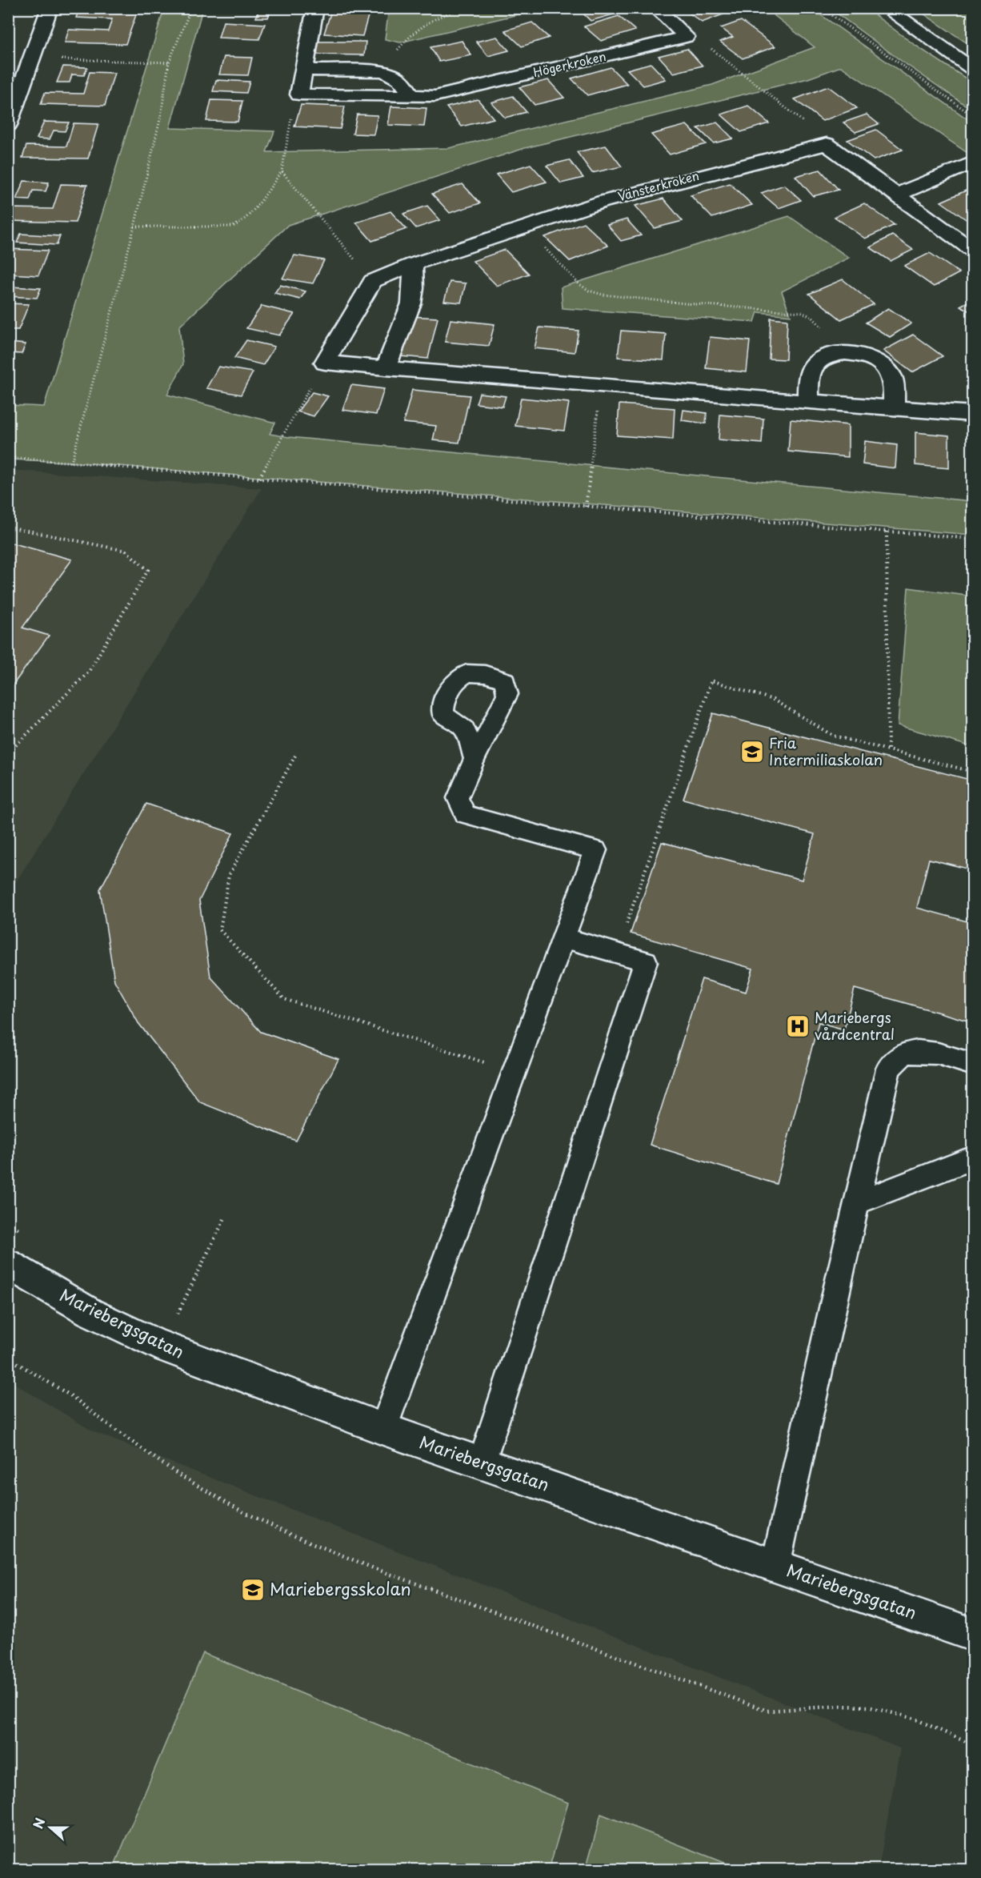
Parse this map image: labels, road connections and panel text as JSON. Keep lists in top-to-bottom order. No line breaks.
{"streets":{"street":["Högerkroken","Vänsterkroken","Mariebergsgatan"]},"places":{"school or university":["Fria Intermiliaskolan","Mariebergsskolan"],"hospital":["Mariebergs vårdcentral"]},"north":"left"}
